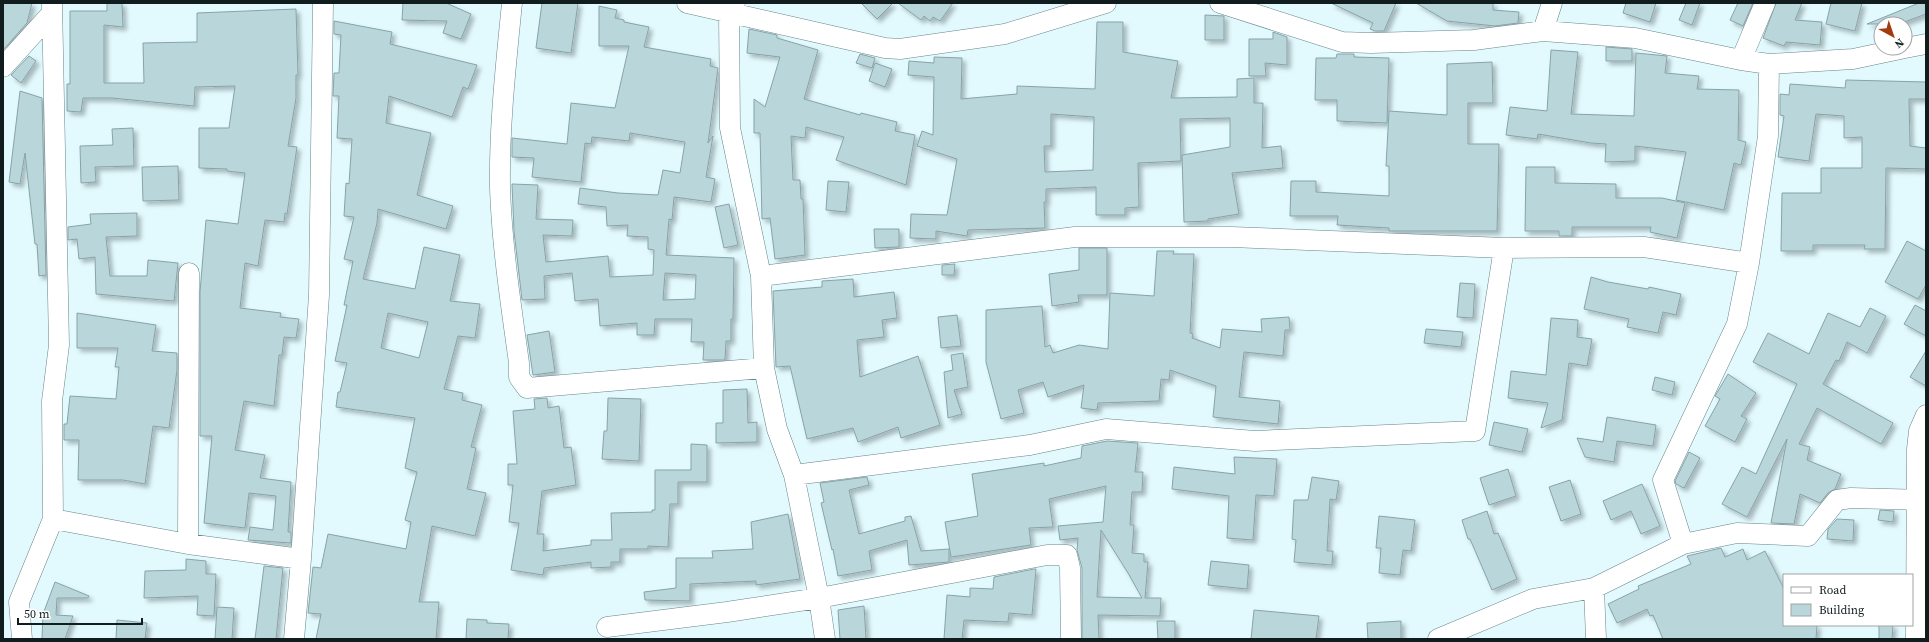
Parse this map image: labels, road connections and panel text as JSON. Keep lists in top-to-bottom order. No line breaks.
{"legend":["Road","Building"],"scale_bar":"50 m","north":"bottom right"}
